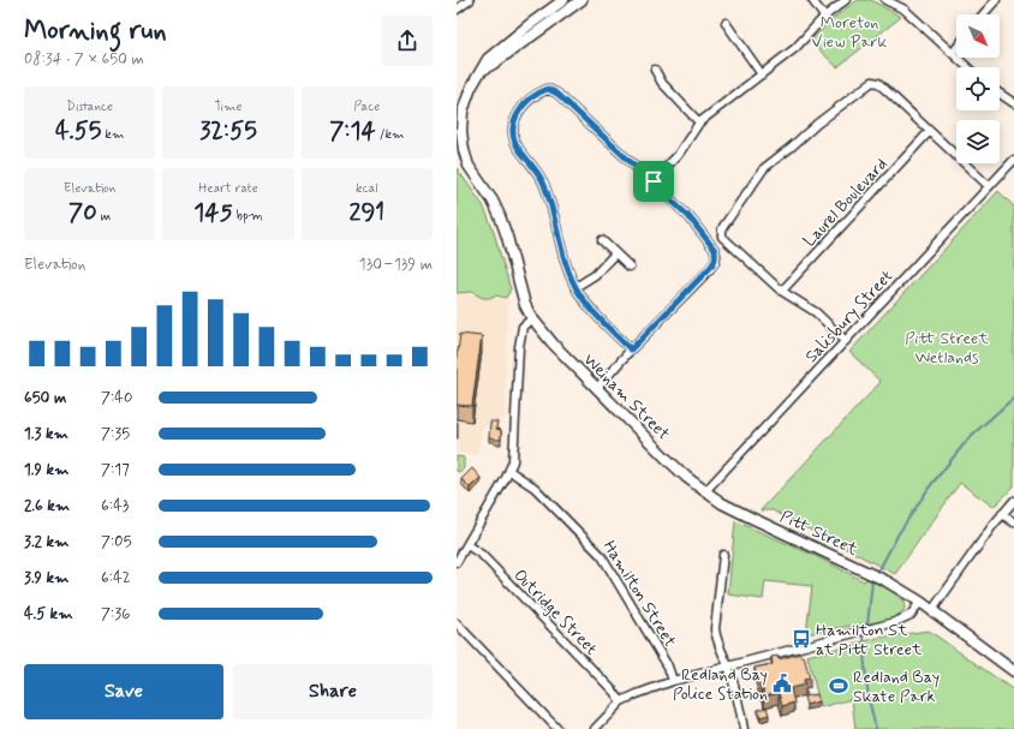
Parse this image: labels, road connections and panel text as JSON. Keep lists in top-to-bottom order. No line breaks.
{"streets":{"street":["Laurel Boulevard","Salisbury Street","Weinam Street","Pitt Street","Hamilton Street","Outridge Street"]},"crossings":[["Salisbury Street","Weinam Street"],["Salisbury Street","Pitt Street"],["Weinam Street","Pitt Street"]],"parks":["Moreton View Park","Pitt Street Wetlands"],"places":{"bus stop":["Hamilton St at Pitt Street"],"public building":["Redland Bay Police Station"],"sports":["Redland Bay Skate Park"]},"north":"bottom right","page":{"heading":["Morning run","08:34 · 7 × 650 m"],"stats":[["Distance","4.55 km"],["Time","32:55"],["Pace","7:14 /km"],["Elevation","70 m"],["Heart rate","145 bpm"],["kcal","291"]],"chart":["Elevation","130–139 m"],"list":[{"name":"650 m","note":"7:40"},{"name":"1.3 km","note":"7:35"},{"name":"1.9 km","note":"7:17"},{"name":"2.6 km","note":"6:43"},{"name":"3.2 km","note":"7:05"},{"name":"3.9 km","note":"6:42"},{"name":"4.5 km","note":"7:36"}],"buttons":["Save","Share"]}}
